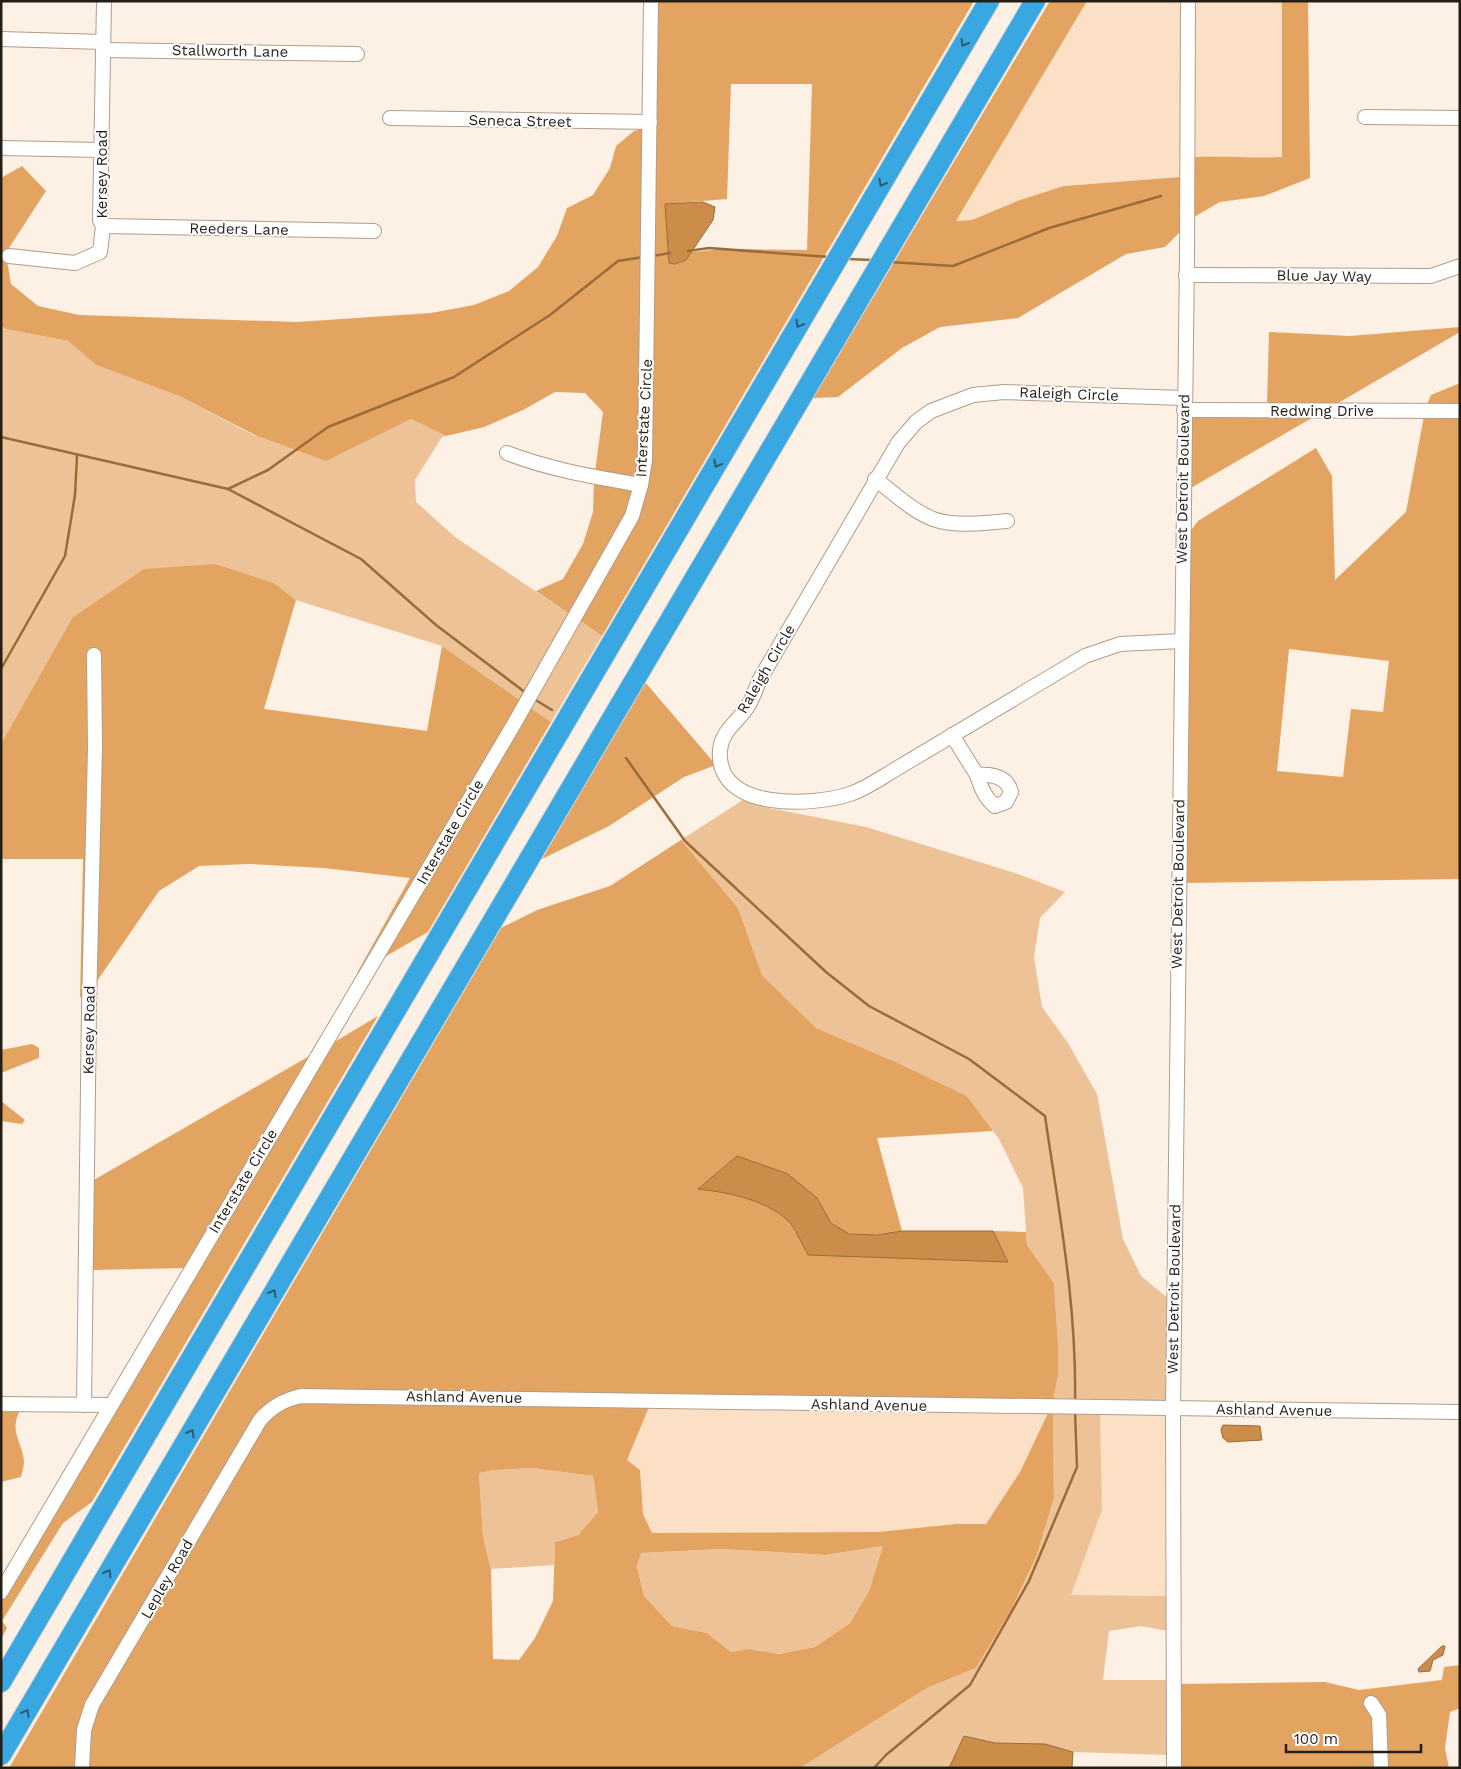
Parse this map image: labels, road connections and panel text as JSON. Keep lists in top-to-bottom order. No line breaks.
{"streets":{"street":["Stallworth Lane","Seneca Street","Kersey Road","Reeders Lane","Blue Jay Way","Raleigh Circle","Redwing Drive","Interstate Circle","West Detroit Boulevard","Ashland Avenue","Lepley Road"]},"crossings":[["Stallworth Lane","Kersey Road"],["Seneca Street","Interstate Circle"],["Kersey Road","Reeders Lane"],["Blue Jay Way","West Detroit Boulevard"],["Raleigh Circle","Redwing Drive"],["Raleigh Circle","West Detroit Boulevard"],["Redwing Drive","West Detroit Boulevard"],["West Detroit Boulevard","Ashland Avenue"],["Ashland Avenue","Lepley Road"]],"scale_bar":"100 m"}
